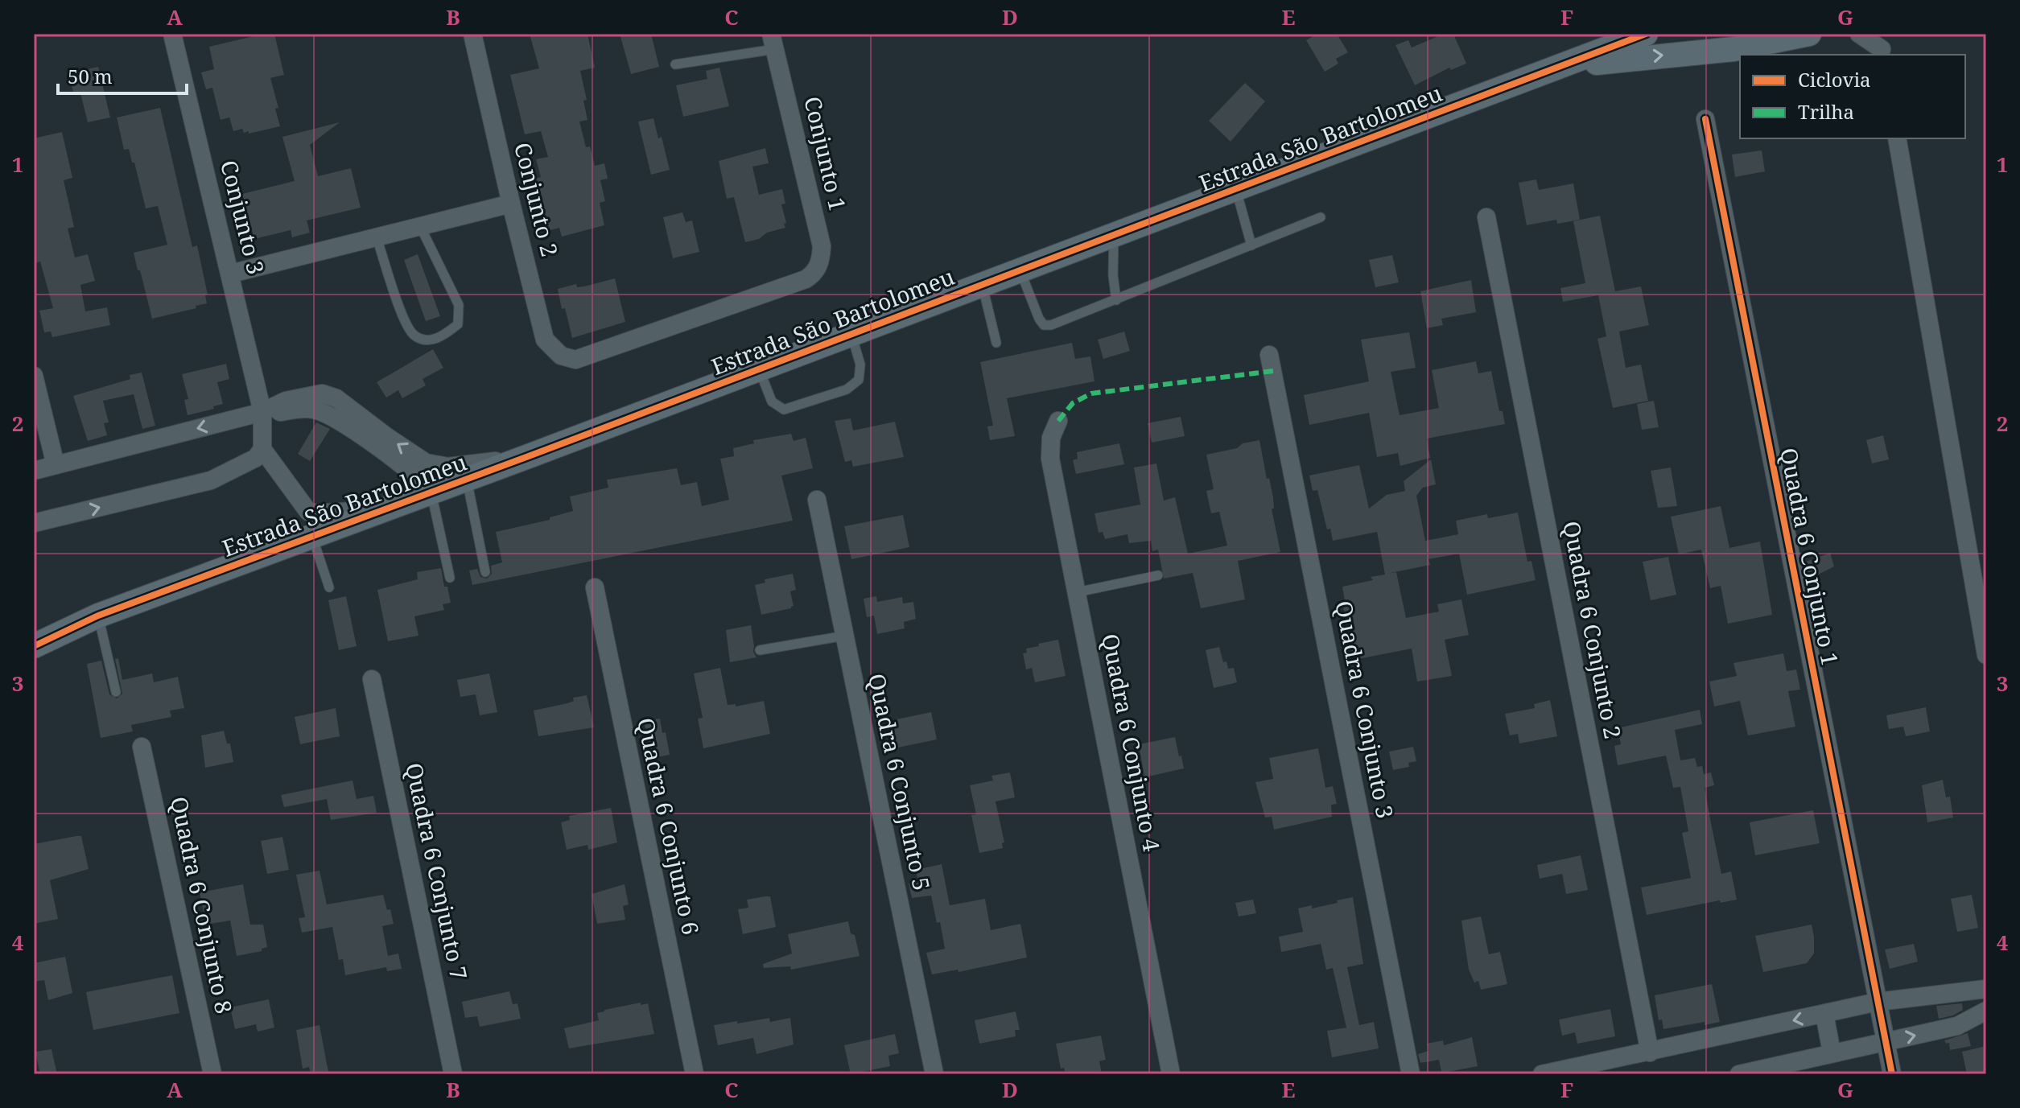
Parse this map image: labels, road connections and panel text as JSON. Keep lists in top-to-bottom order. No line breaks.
{"streets":{"street":["Estrada São Bartolomeu","Conjunto 1","Conjunto 2","Conjunto 3","Quadra 6 Conjunto 1","Quadra 6 Conjunto 2","Quadra 6 Conjunto 3","Quadra 6 Conjunto 4","Quadra 6 Conjunto 5","Quadra 6 Conjunto 6","Quadra 6 Conjunto 7","Quadra 6 Conjunto 8"]},"crossings":[["Conjunto 1","Conjunto 2"]],"legend":["Ciclovia","Trilha"],"scale_bar":"50 m","grid":{"columns":["A","B","C","D","E","F","G"],"rows":["1","2","3","4"]}}
